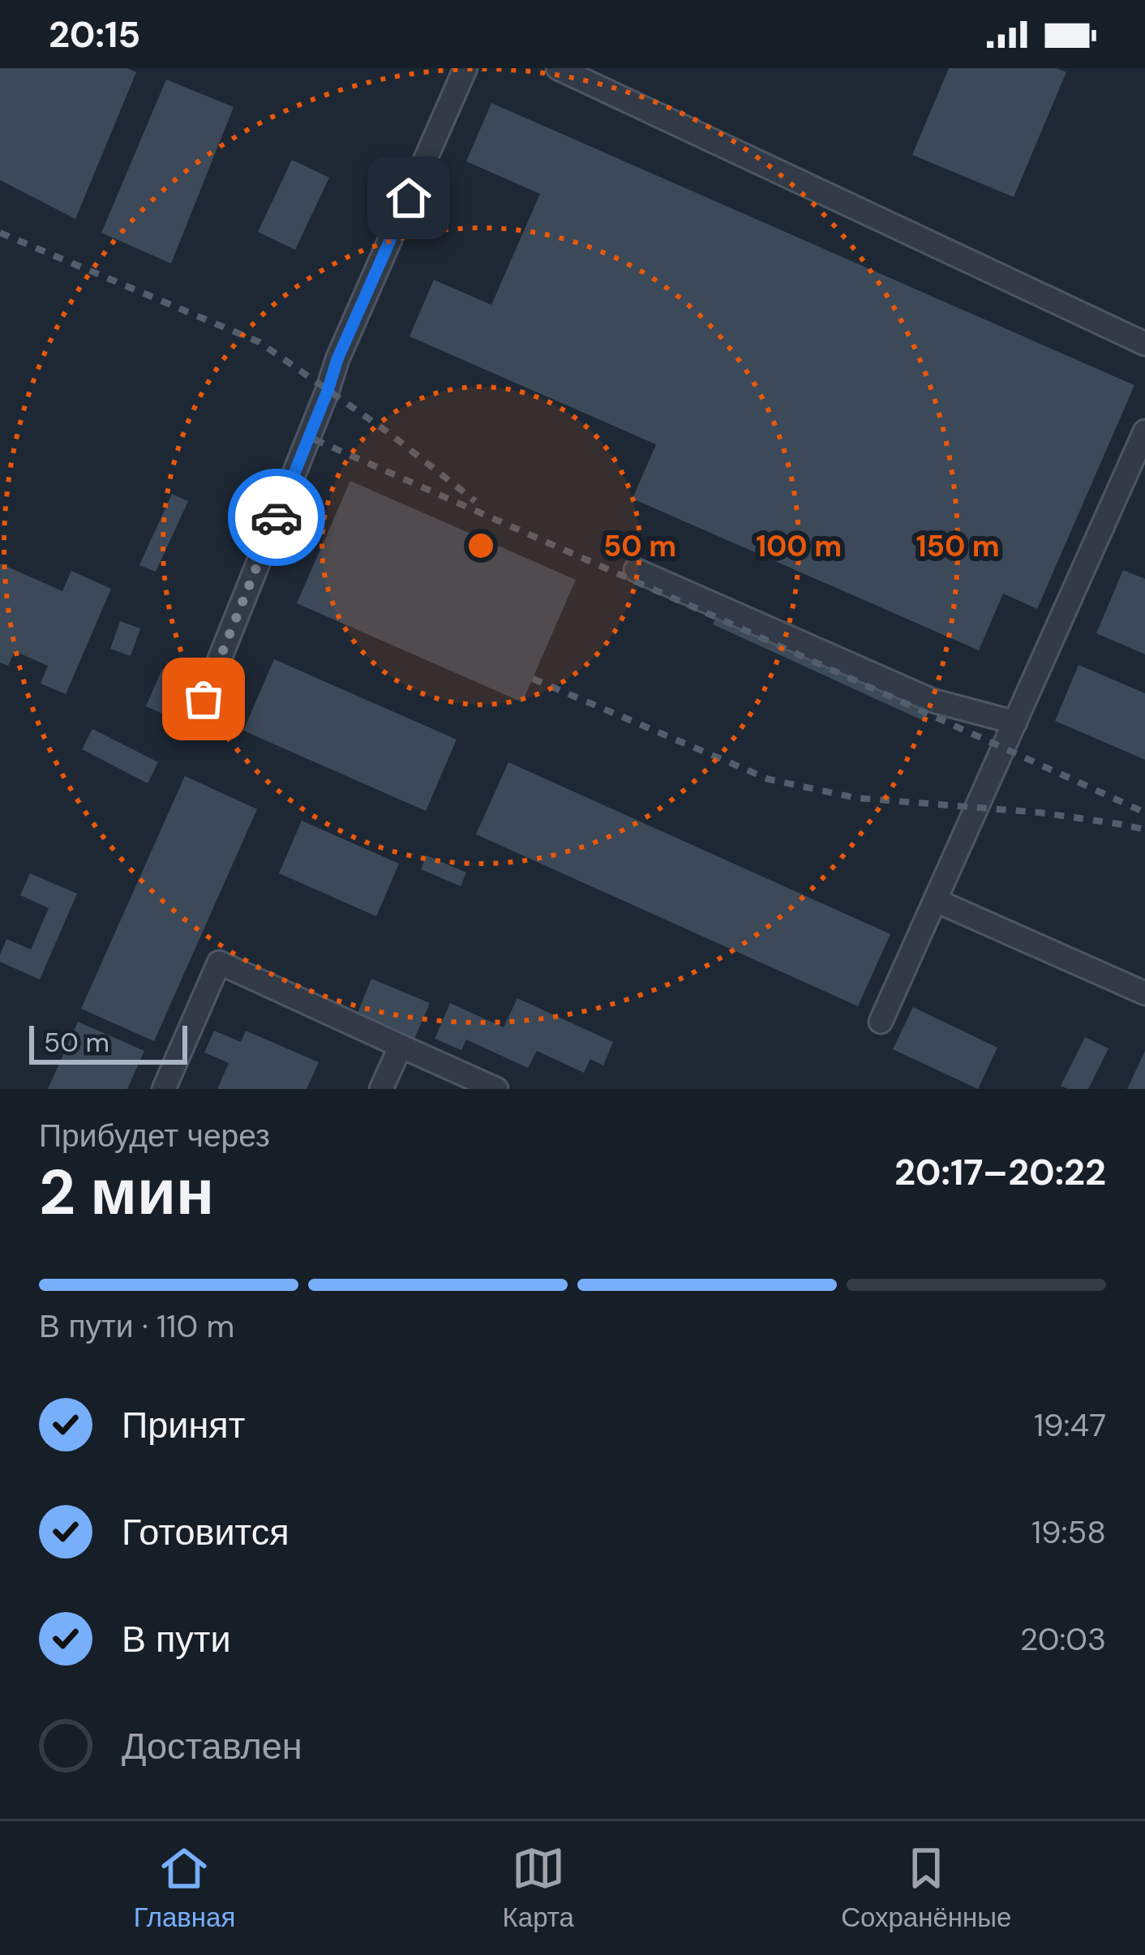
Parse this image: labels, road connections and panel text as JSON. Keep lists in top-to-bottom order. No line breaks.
{"scale_bar":"50 m","page":{"status":"20:15","scale":"50 m","heading":["2 мин","Прибудет через","20:17–20:22"],"bar":"В пути · 110 m","list":[["Принят","19:47"],["Готовится","19:58"],["В пути","20:03"],"Доставлен"],"tabs":["Главная","Карта","Сохранённые"]},"rings":["50 m","100 m","150 m"]}
